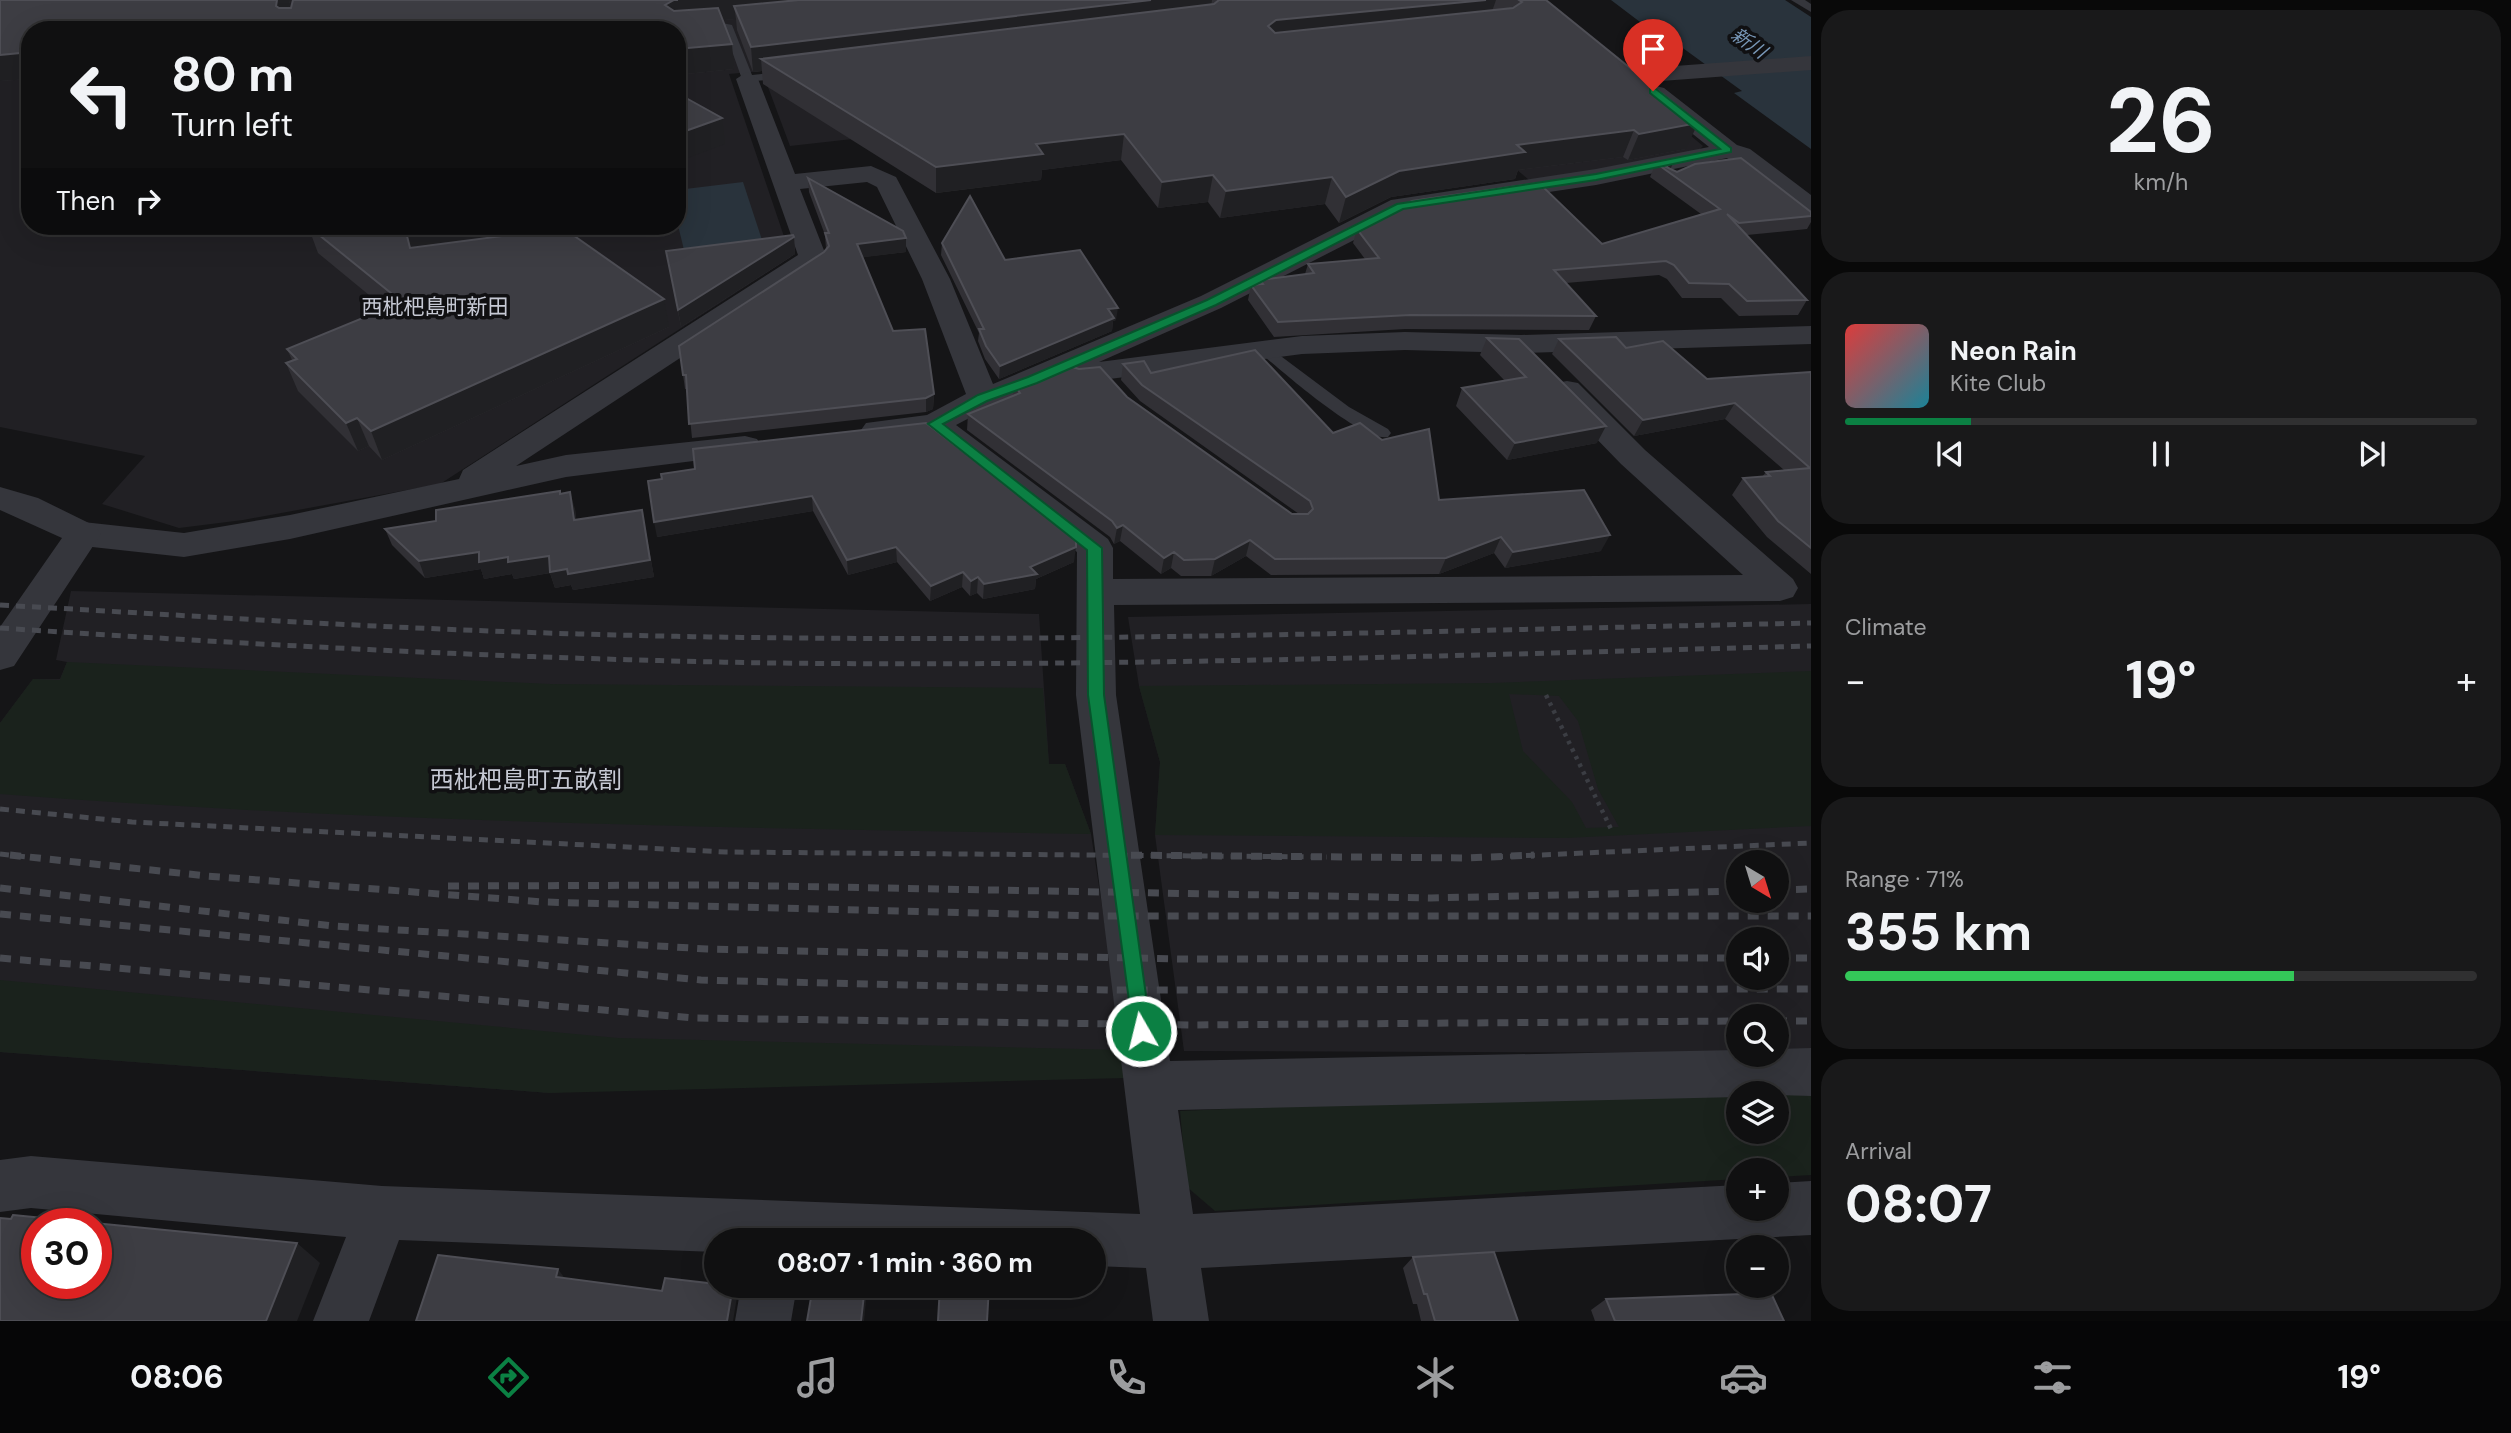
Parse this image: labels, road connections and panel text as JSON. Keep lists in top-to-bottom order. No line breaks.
{"districts":["西枇杷島町新田","西枇杷島町五畝割"],"water":["新川"],"north":"bottom right","page":{"tile":[["26","km/h"],"Climate",["Range · 71%","355 km"],["Arrival","08:07"]],"turn":["80 m","Turn left"],"then":"Then","song":["Neon Rain","Kite Club"],"heat":["−","19°","+"],"map_buttons":["+","−"],"limit":"30","trip":"08:07 · 1 min · 360 m","tabs":["08:06","19°"]}}
